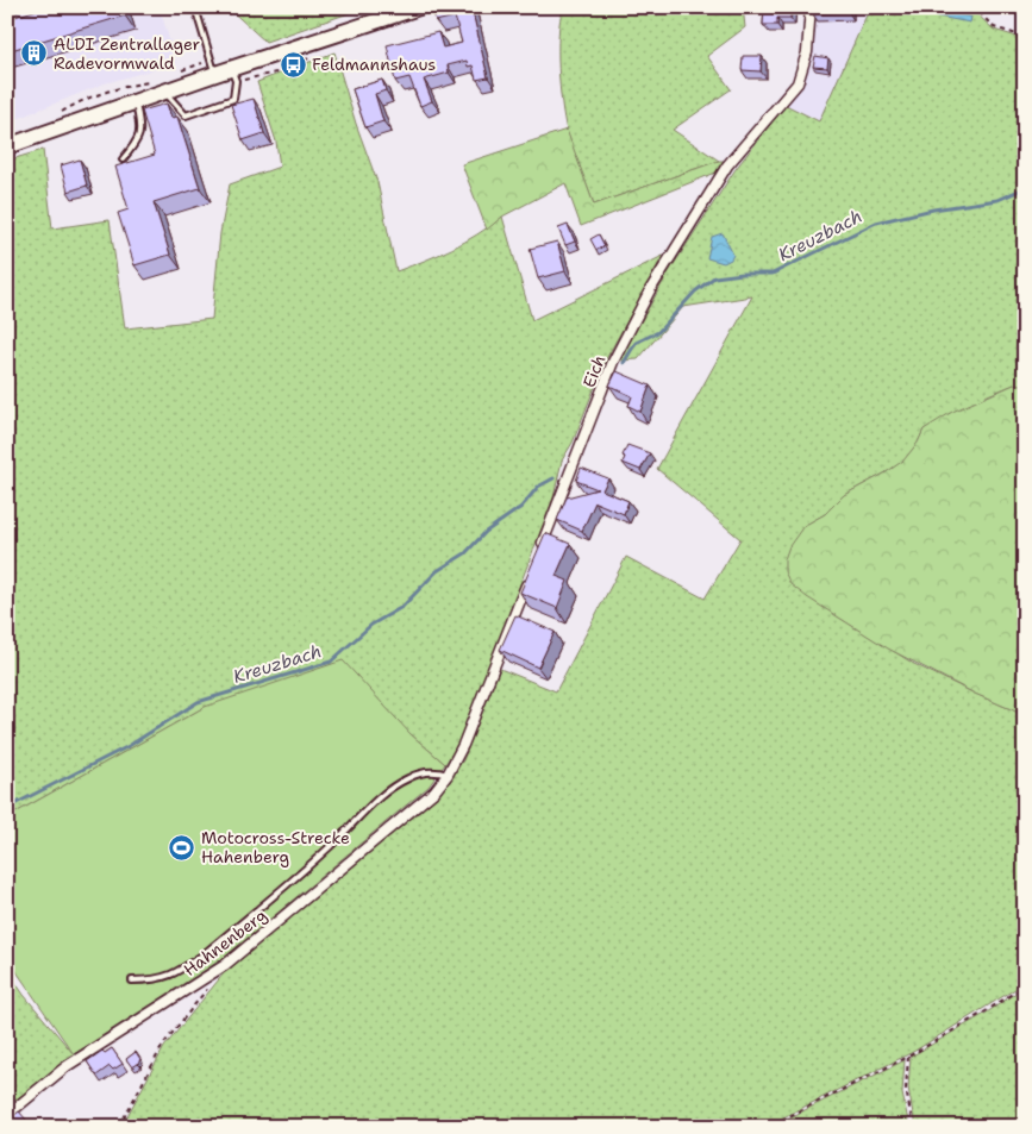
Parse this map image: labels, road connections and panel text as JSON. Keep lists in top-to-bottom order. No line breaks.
{"streets":{"street":["Eich","Hahnenberg"]},"water":["Kreuzbach"],"places":{"building":["ALDI Zentrallager Radevormwald"],"bus stop":["Feldmannshaus"],"sports":["Motocross-Strecke Hahenberg"]}}
